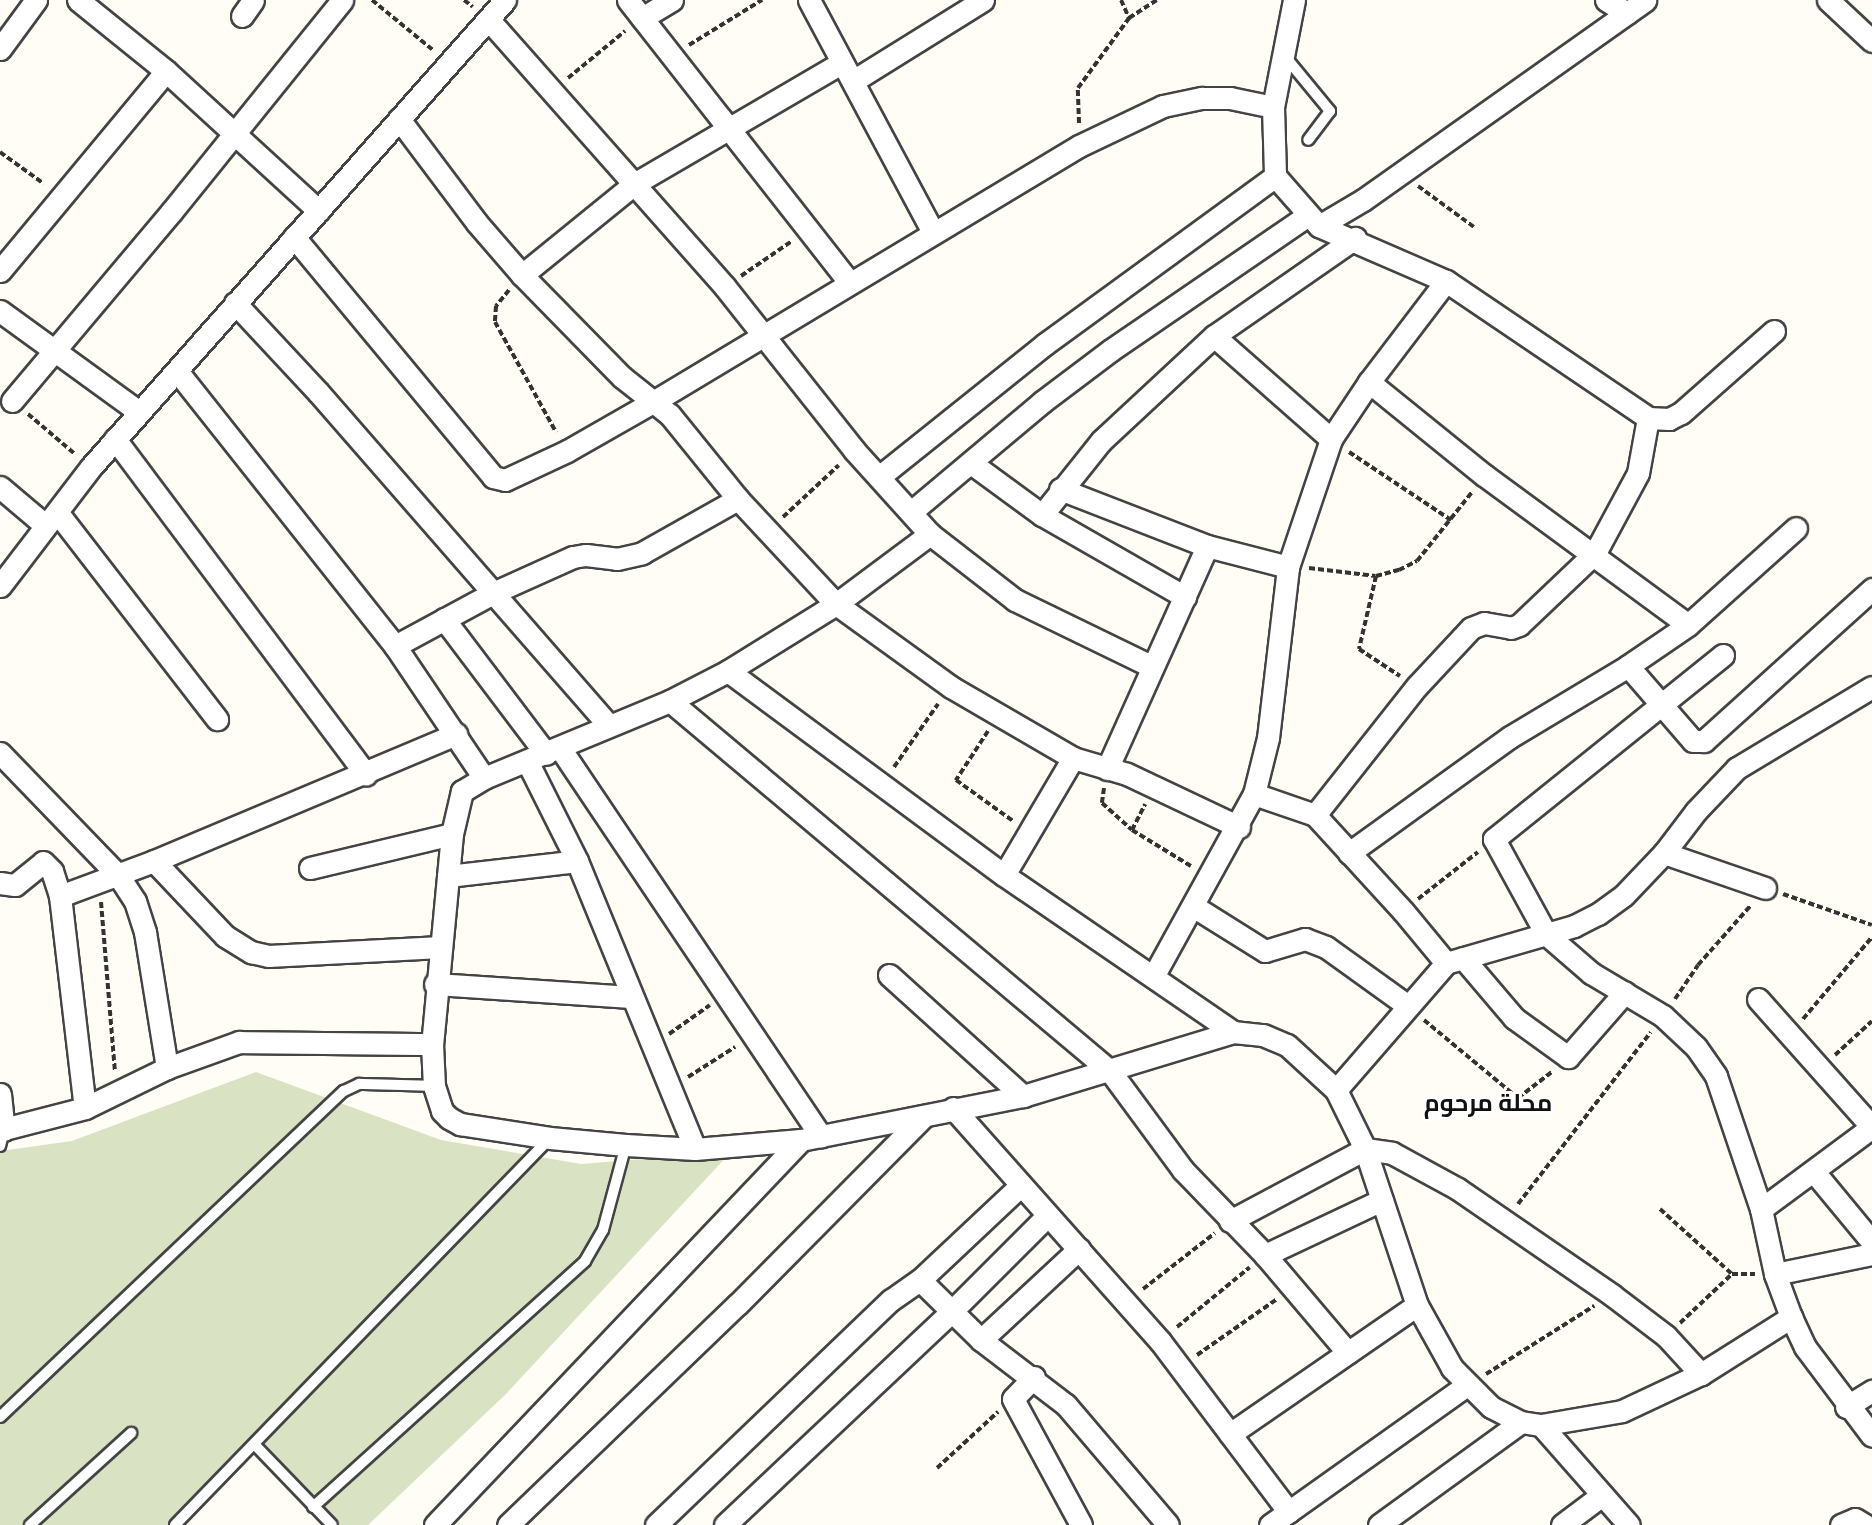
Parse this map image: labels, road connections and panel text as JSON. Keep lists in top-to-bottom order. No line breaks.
{"districts":["محلة مرحوم"]}
